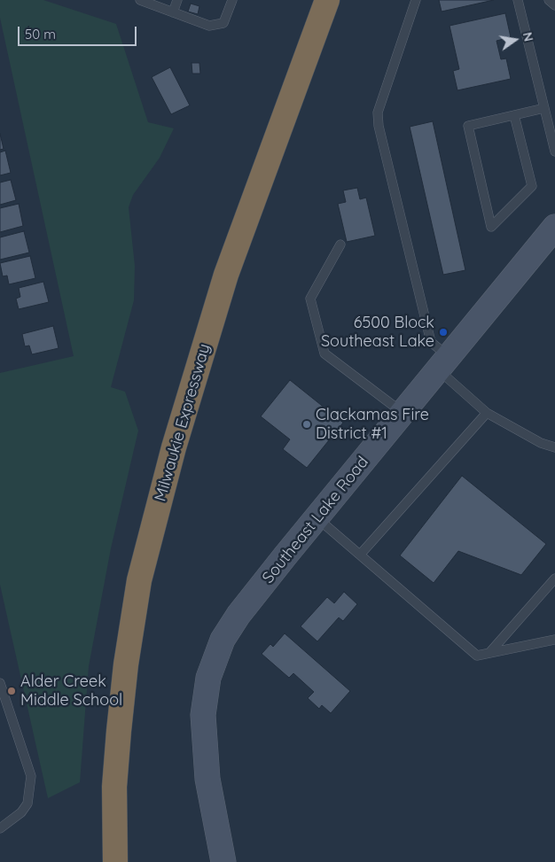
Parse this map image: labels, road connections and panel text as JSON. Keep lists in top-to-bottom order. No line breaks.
{"streets":{"highway":["Milwaukie Expressway"],"street":["Southeast Lake Road"]},"places":["6500 Block Southeast Lake","Clackamas Fire District #1","Alder Creek Middle School"],"scale_bar":"50 m","north":"right"}
